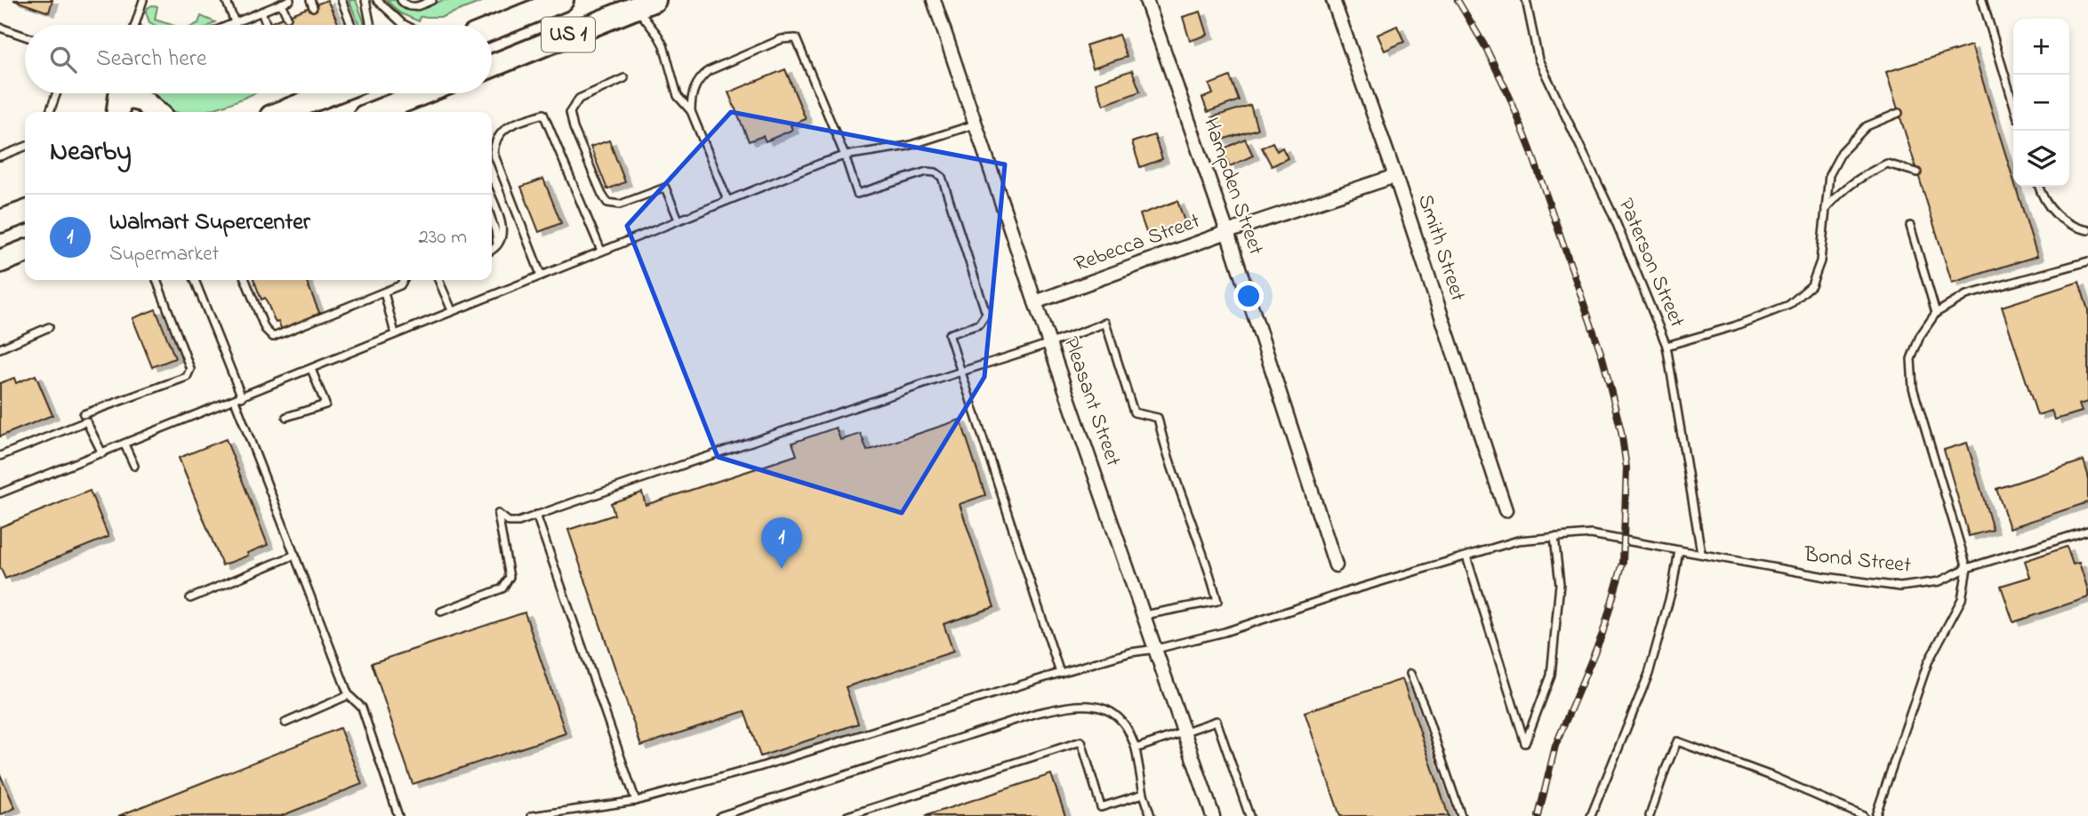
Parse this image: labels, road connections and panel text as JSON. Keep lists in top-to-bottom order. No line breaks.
{"streets":{"highway":["US 1"],"street":["Hampden Street","Rebecca Street","Smith Street","Pleasant Street"],"lane":["Paterson Street","Bond Street"]},"crossings":[["Hampden Street","Rebecca Street"],["Rebecca Street","Smith Street"],["Rebecca Street","Pleasant Street"],["Paterson Street","Bond Street"],["Pleasant Street","Bond Street"]],"page":{"map_buttons":["+","−"],"search":"Search here","heading":"Nearby","list":[{"mark":"1","name":"Walmart Supercenter","note":"Supermarket","value":"230 m"}],"pins":"1"}}
